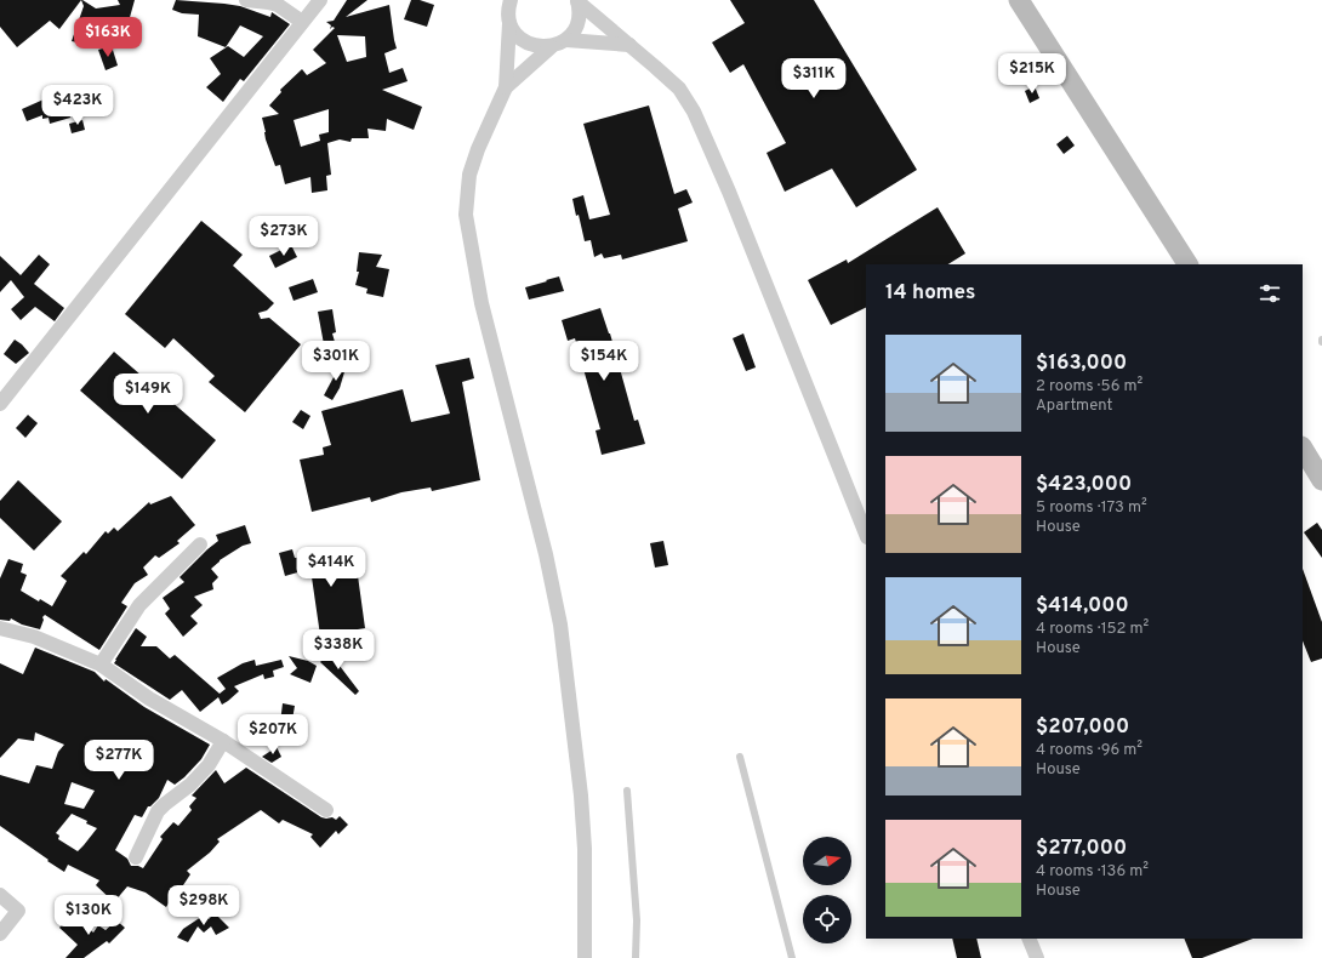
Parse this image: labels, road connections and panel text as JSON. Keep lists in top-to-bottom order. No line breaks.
{"north":"right","page":{"price":["$163K","$215K","$311K","$423K","$273K","$301K","$154K","$149K","$414K","$338K","$207K","$277K","$298K","$130K"],"heading":"14 homes","list":[{"name":"$163,000","note":"2 rooms · 56 m² · Apartment"},{"name":"$423,000","note":"5 rooms · 173 m² · House"},{"name":"$414,000","note":"4 rooms · 152 m² · House"},{"name":"$207,000","note":"4 rooms · 96 m² · House"},{"name":"$277,000","note":"4 rooms · 136 m² · House"}]}}
